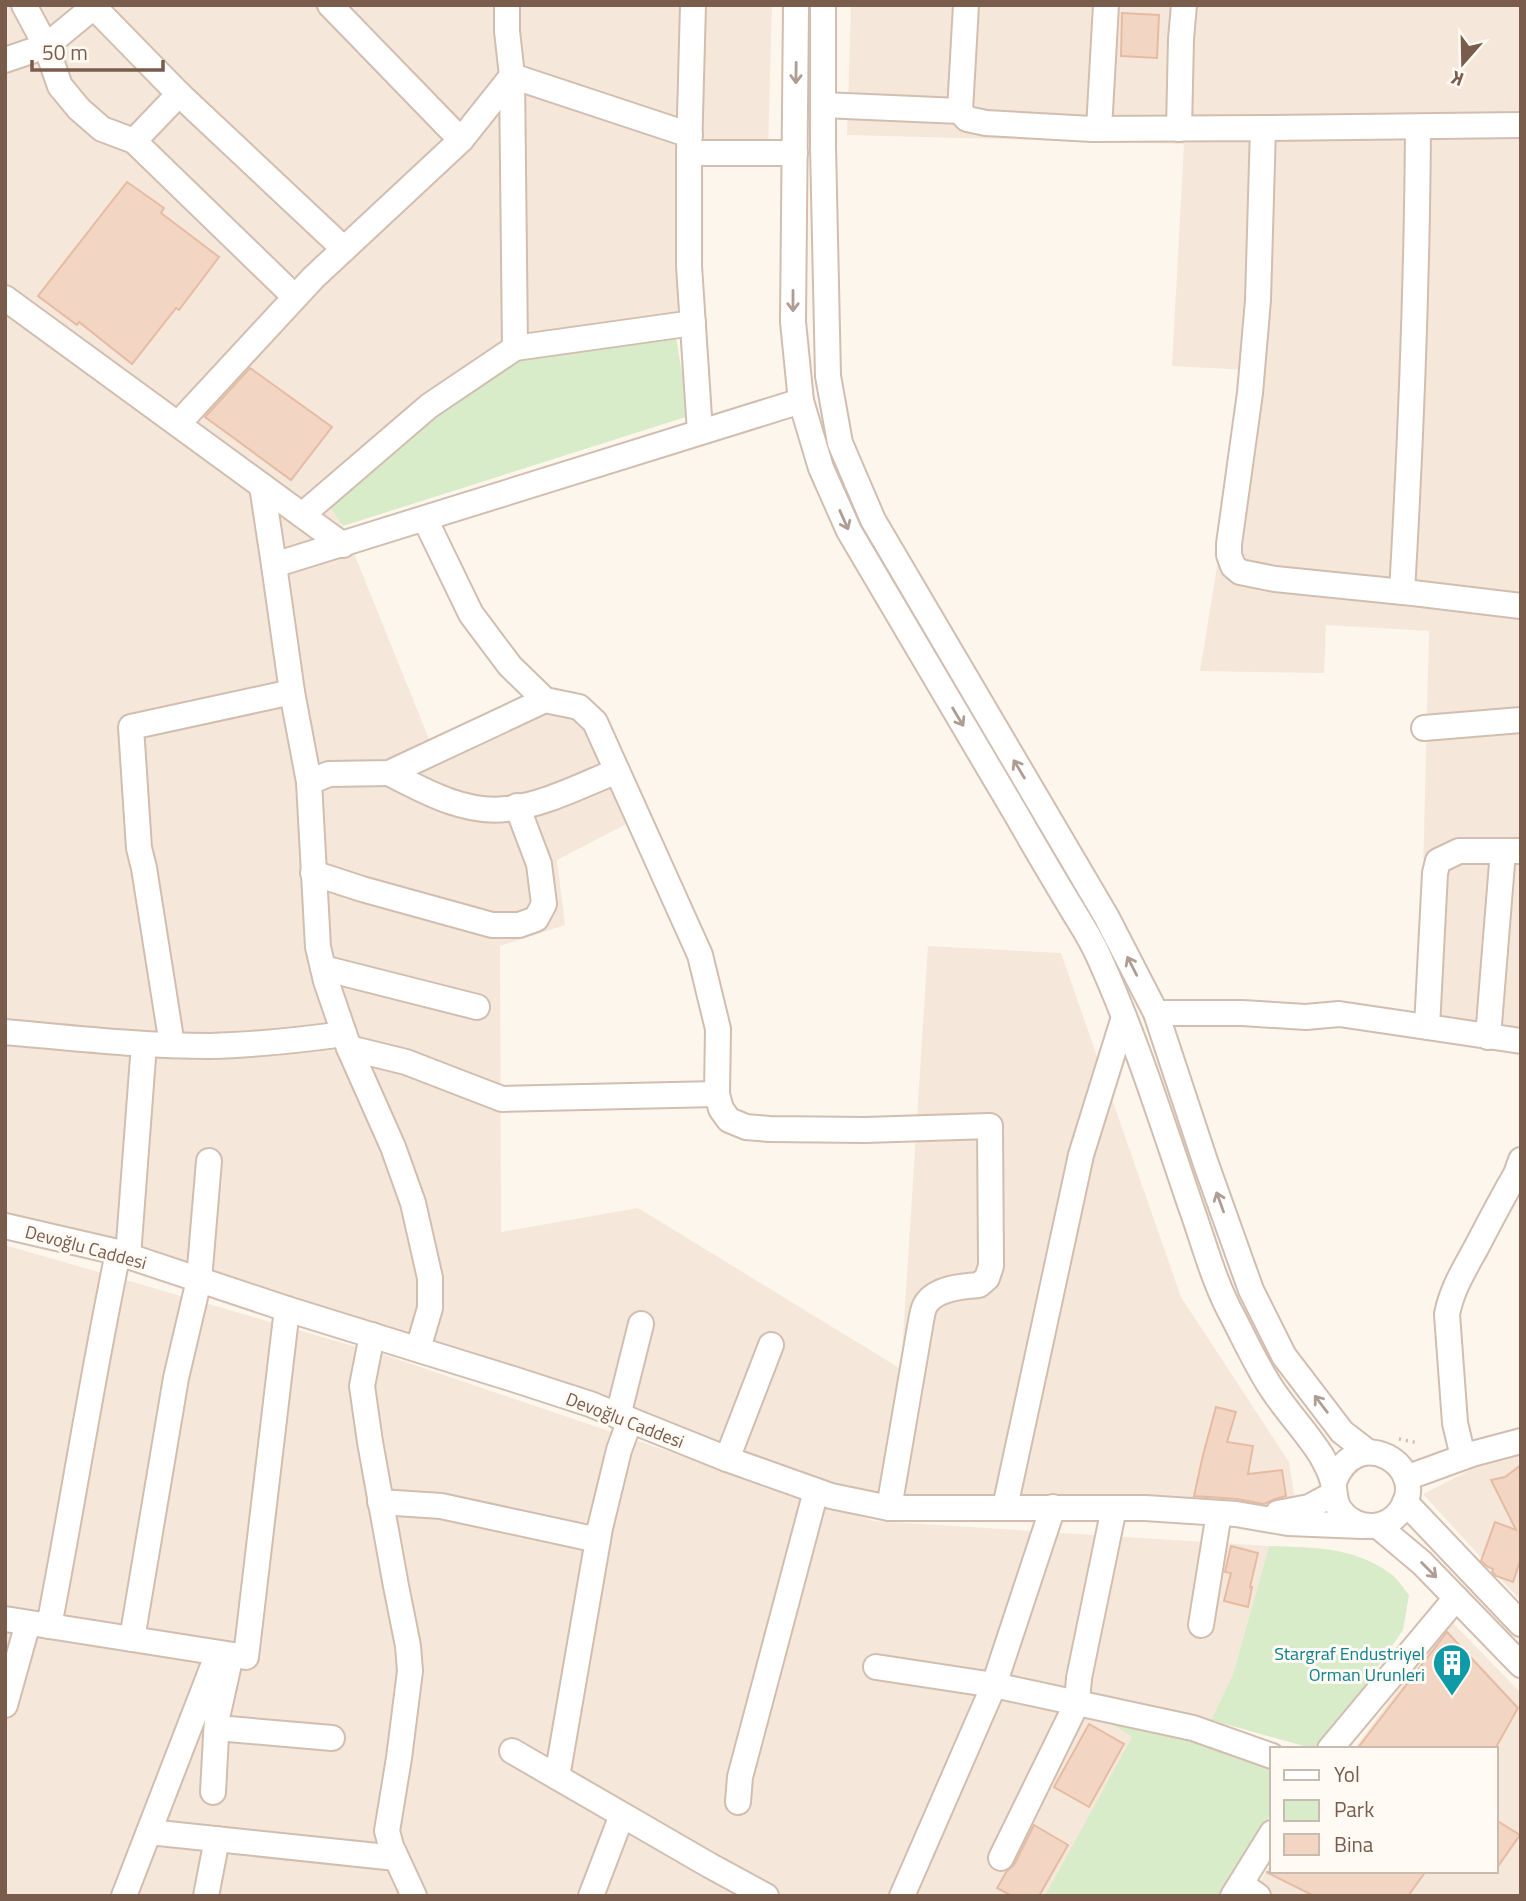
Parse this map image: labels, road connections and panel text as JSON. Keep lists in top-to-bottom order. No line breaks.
{"streets":{"street":["Devoğlu Caddesi"]},"places":{"building":["Stargraf Endustriyel Orman Urunleri"]},"legend":["Yol","Park","Bina"],"scale_bar":"50 m","north":"bottom"}
